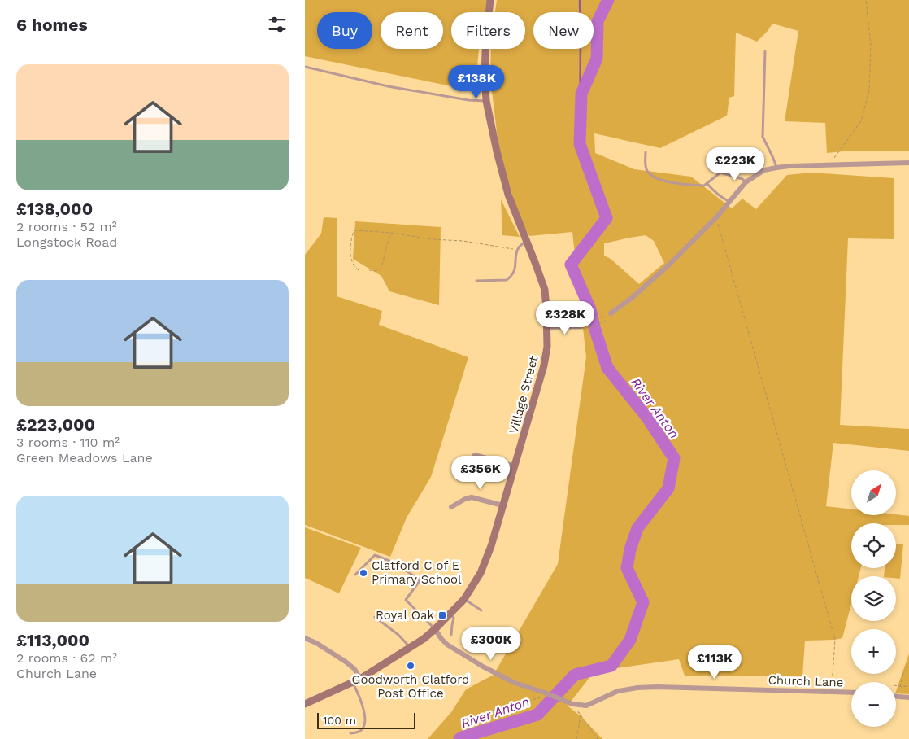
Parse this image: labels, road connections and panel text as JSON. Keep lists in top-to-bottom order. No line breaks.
{"streets":{"street":["Village Street","Church Lane"]},"crossings":[["Village Street","Church Lane"]],"water":["River Anton"],"places":{"other":["Clatford C of E Primary School","Goodworth Clatford Post Office"],"transit":["Royal Oak"]},"scale_bar":"100 m","north":"top right","page":{"heading":"6 homes","chip":["Buy","Rent","Filters","New"],"list":[{"name":"£138,000","note":"2 rooms · 52 m² · Longstock Road"},{"name":"£223,000","note":"3 rooms · 110 m² · Green Meadows Lane"},{"name":"£113,000","note":"2 rooms · 62 m² · Church Lane"}],"price":["£138K","£223K","£328K","£356K","£300K","£113K"],"map_buttons":["+","−"],"scale":"100 m"}}
